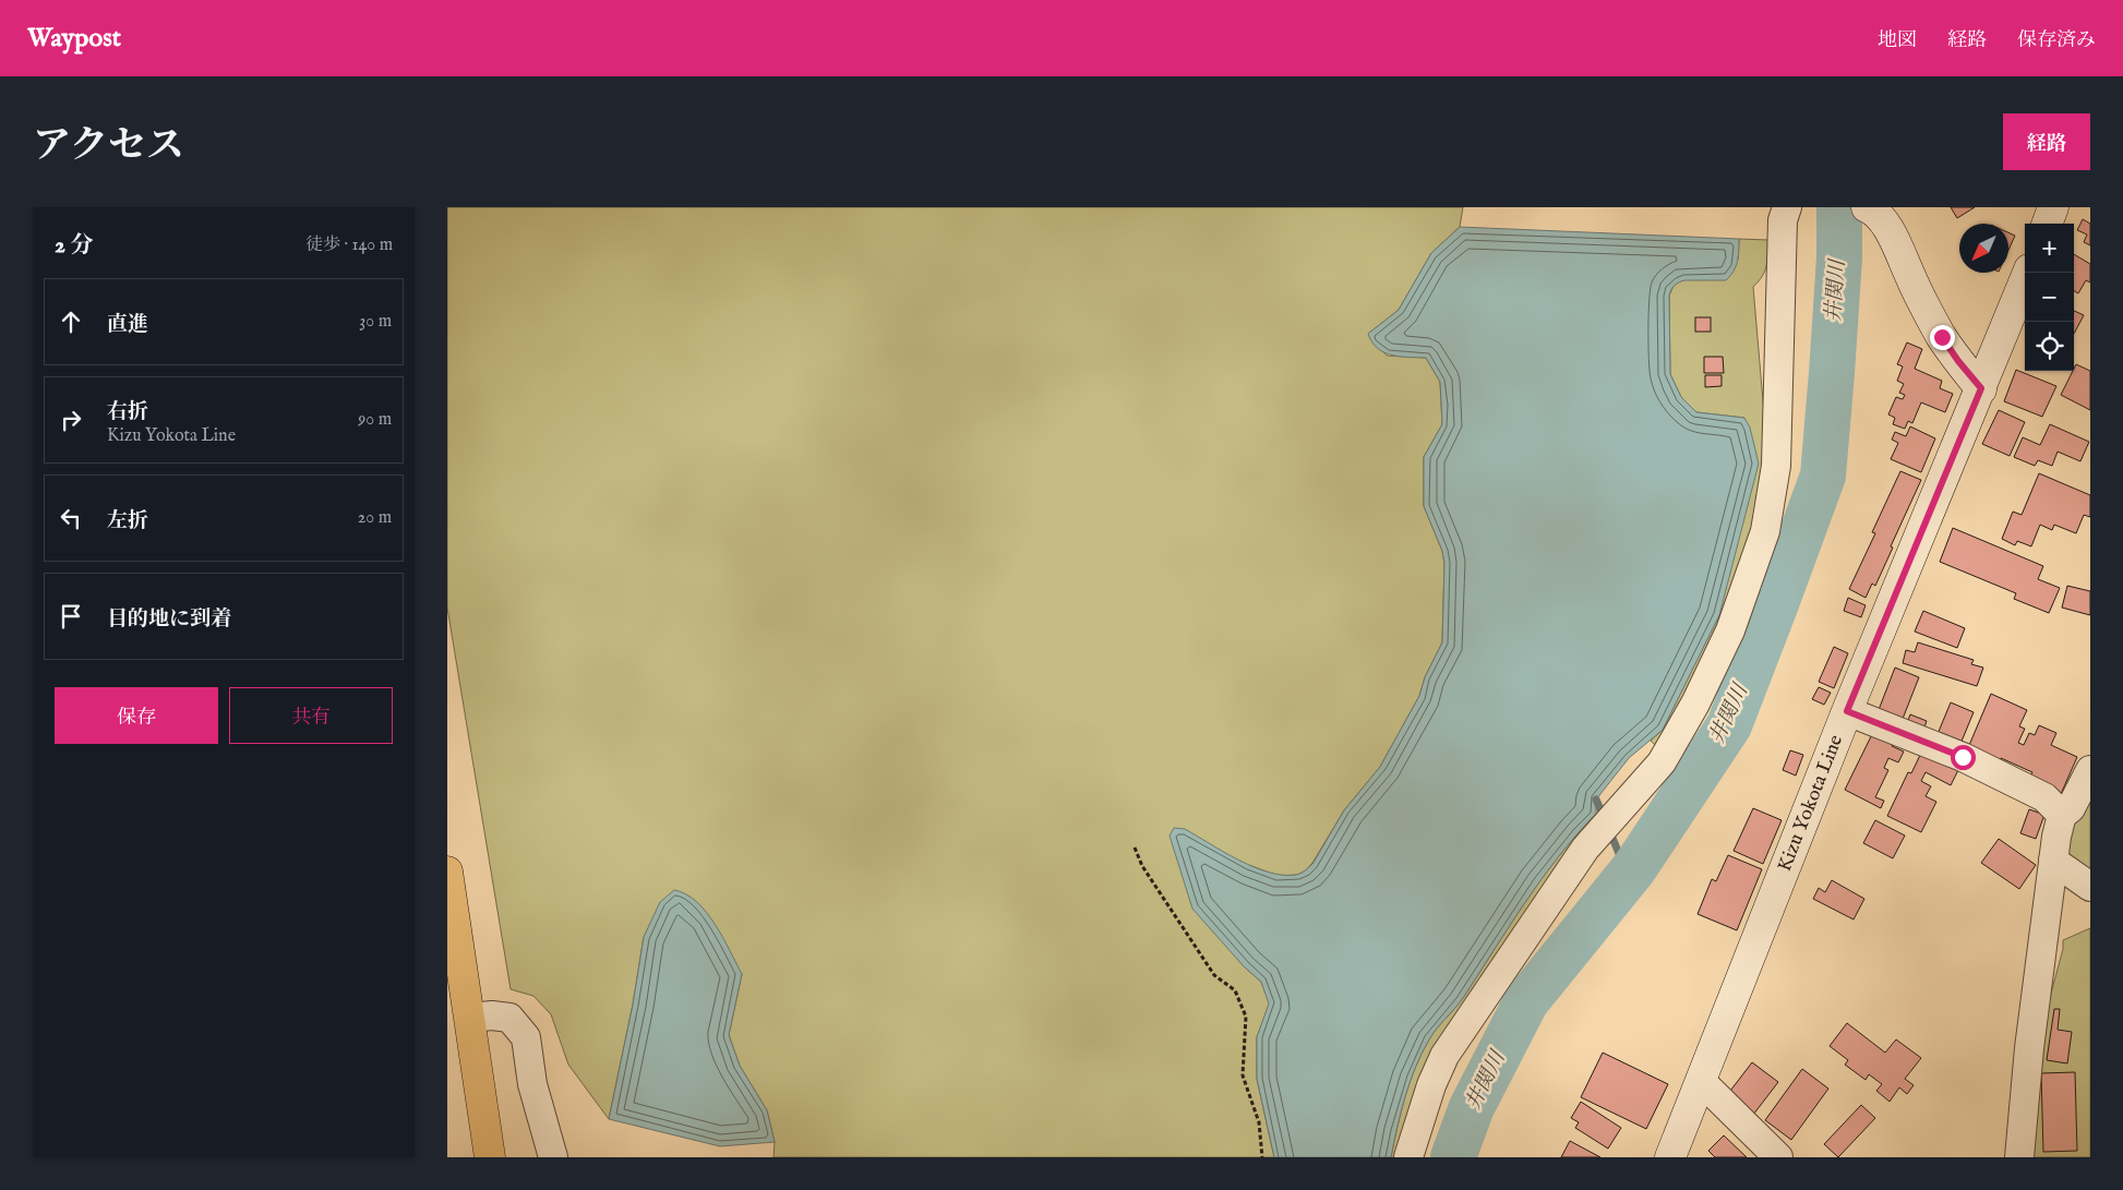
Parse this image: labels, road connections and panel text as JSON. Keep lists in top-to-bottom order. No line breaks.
{"streets":{"main road":["Kizu Yokota Line"]},"water":["井関川"],"north":"bottom left","page":{"header":"Waypost","nav":["地図","経路","保存済み"],"title":"アクセス","buttons":["経路",["保存","共有"]],"heading":["2 分","徒歩 · 140 m"],"map_buttons":["+","−"],"list":[["直進","30 m"],["右折","Kizu Yokota Line","90 m"],["左折","20 m"],"目的地に到着"]}}
